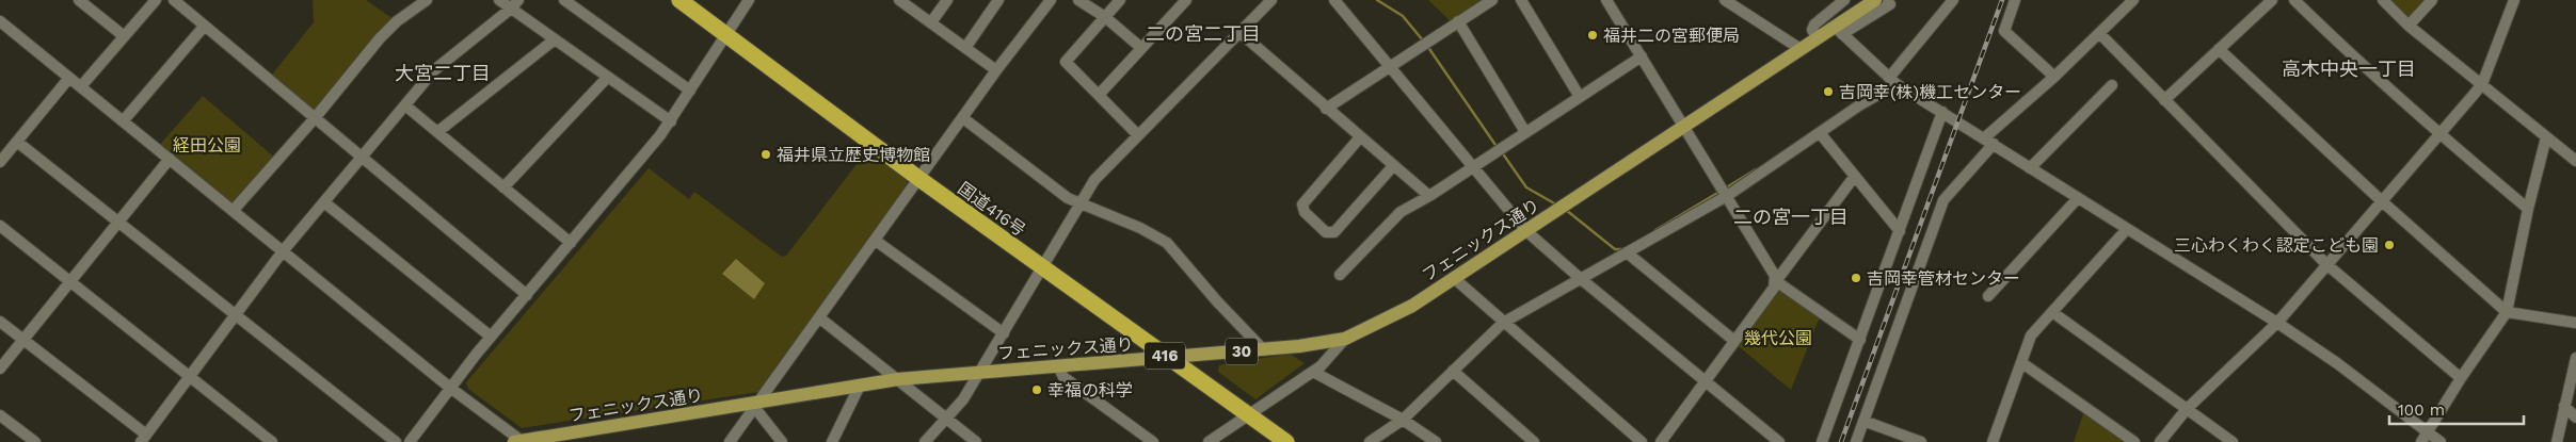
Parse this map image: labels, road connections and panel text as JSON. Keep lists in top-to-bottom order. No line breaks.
{"streets":{"highway":["国道416号","416"],"main road":["フェニックス通り","30"]},"crossings":[["国道416号","フェニックス通り"]],"districts":["二の宮二丁目","高木中央一丁目","大宮二丁目","二の宮一丁目"],"parks":["経田公園","幾代公園"],"places":["福井二の宮郵便局","吉岡幸(株)機工センター","福井県立歴史博物館","三心わくわく認定こども園","吉岡幸管材センター","幸福の科学"],"scale_bar":"100 m"}
